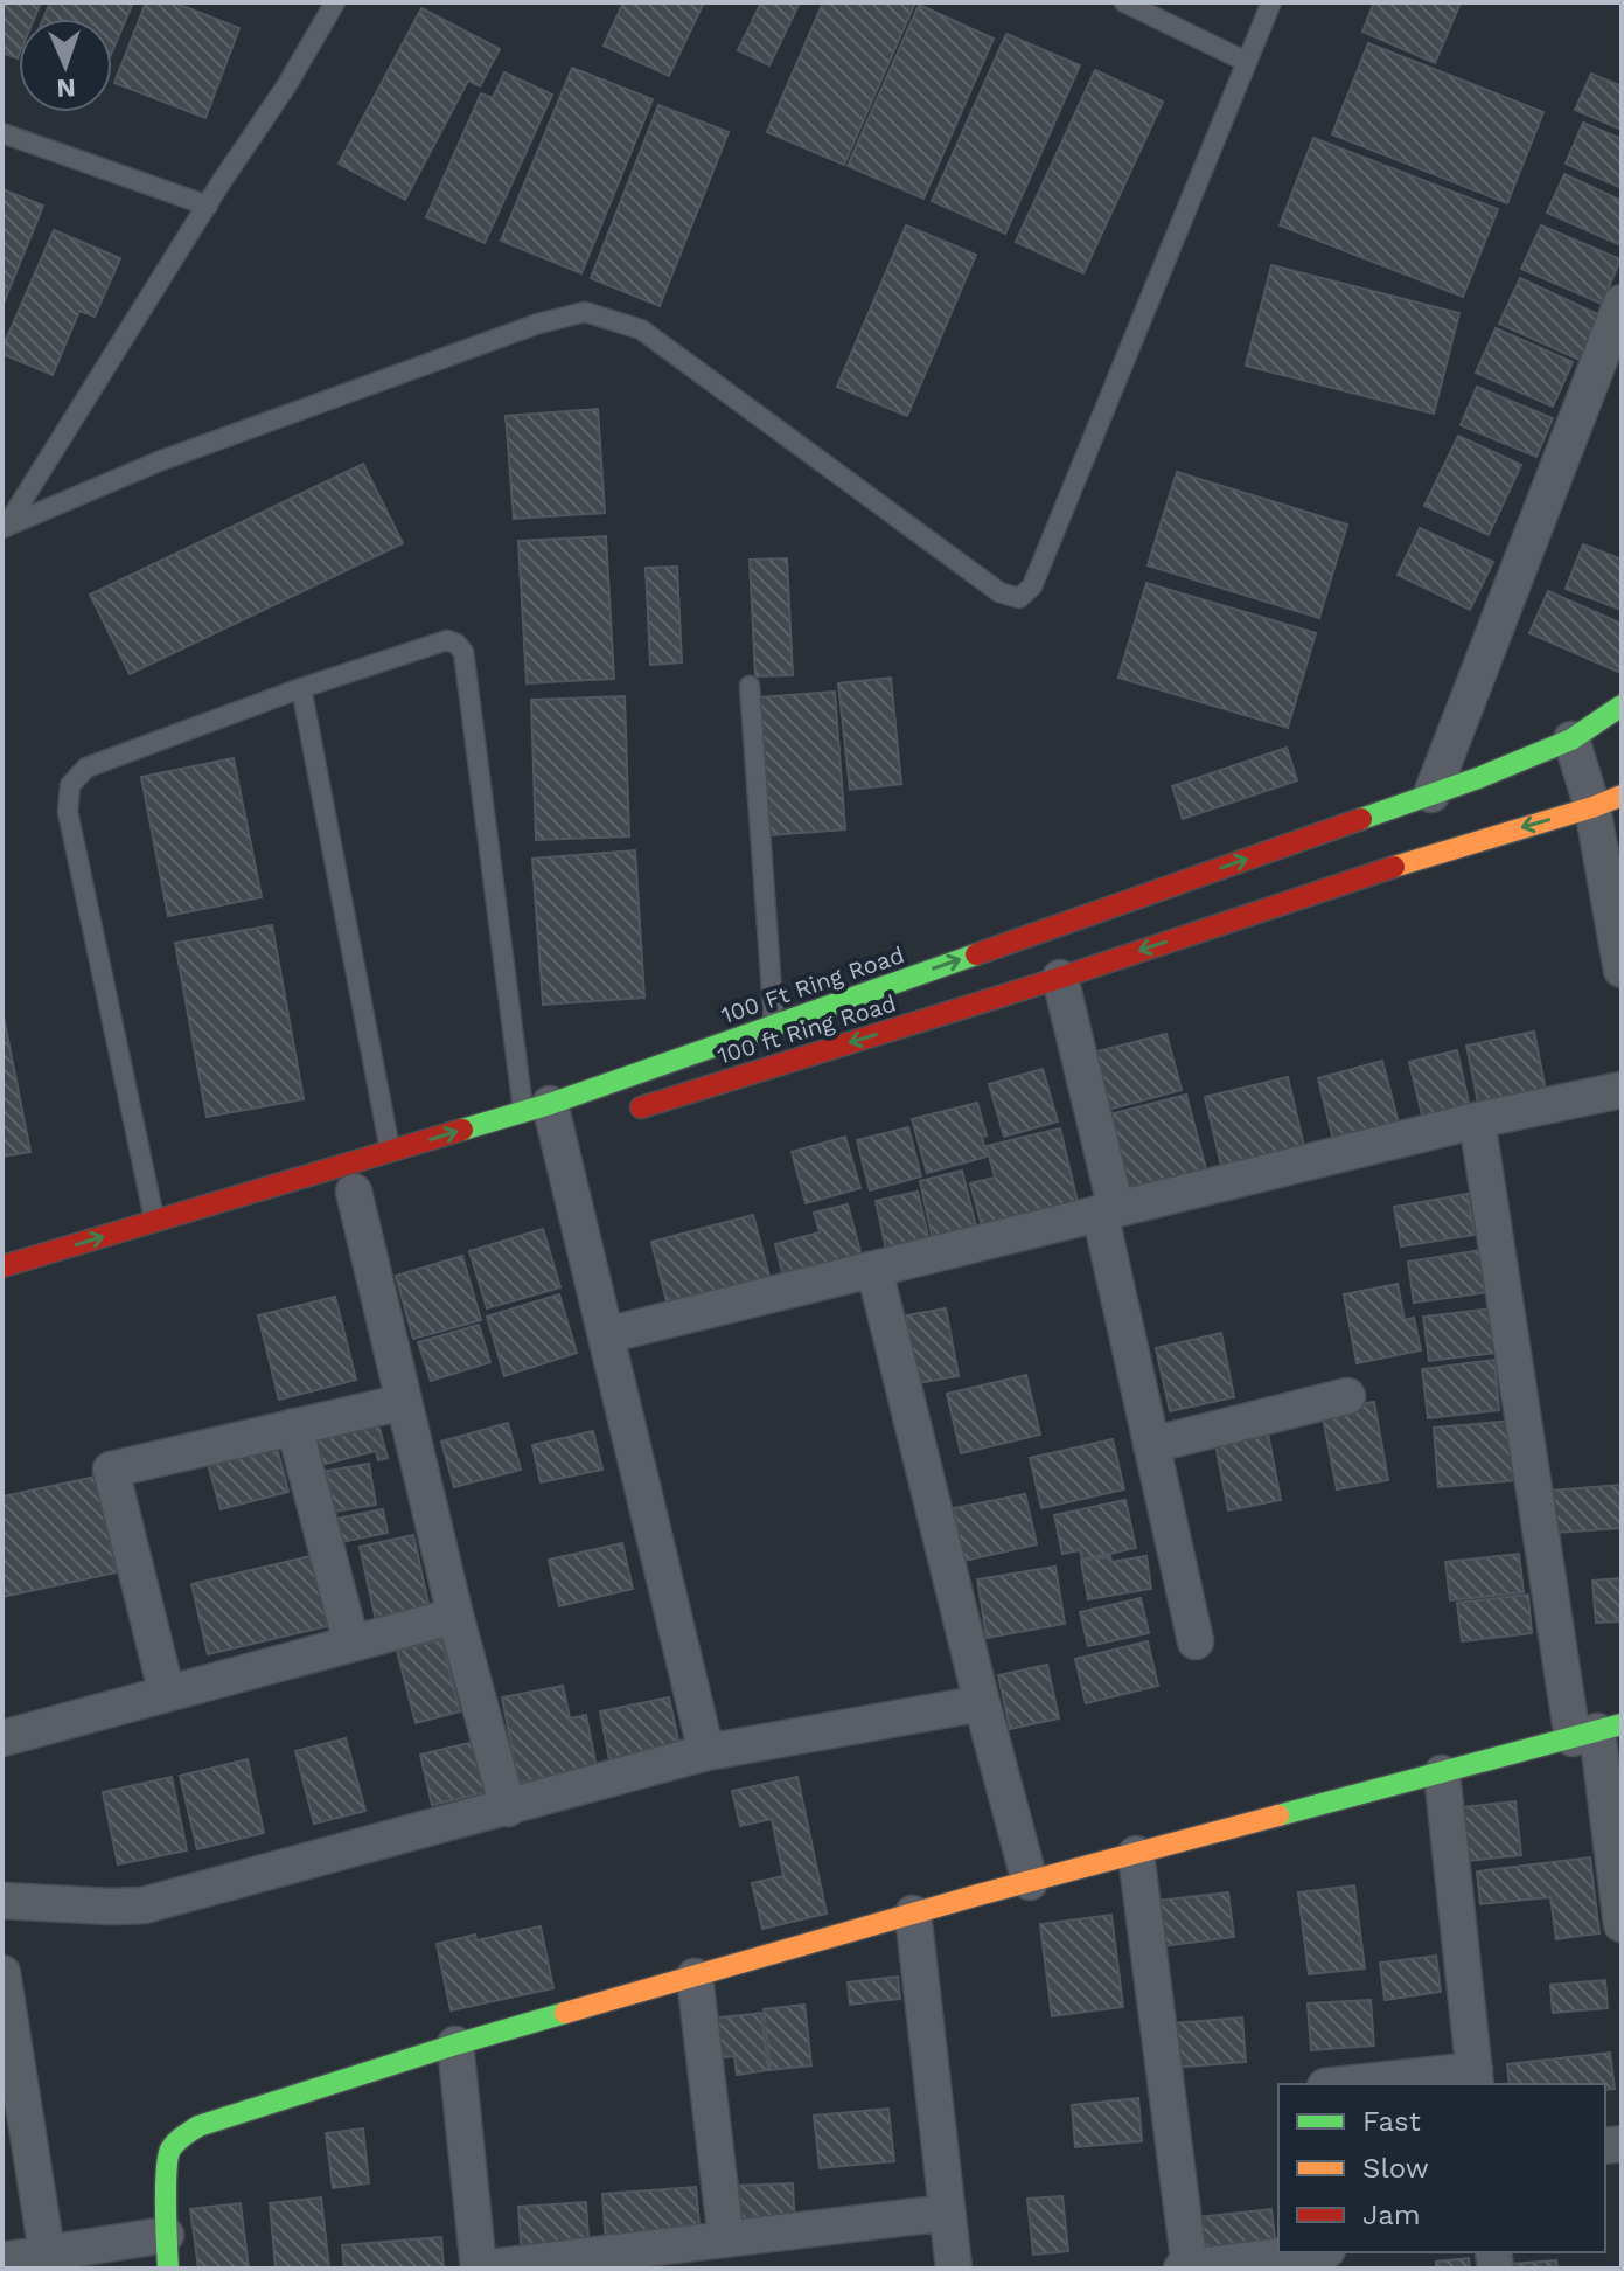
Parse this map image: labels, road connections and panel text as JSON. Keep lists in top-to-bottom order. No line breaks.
{"streets":{"main road":["100 Ft Ring Road","100 ft Ring Road"]},"one_way":["100 Ft Ring Road","100 ft Ring Road"],"legend":["Fast","Slow","Jam"],"north":"bottom"}
